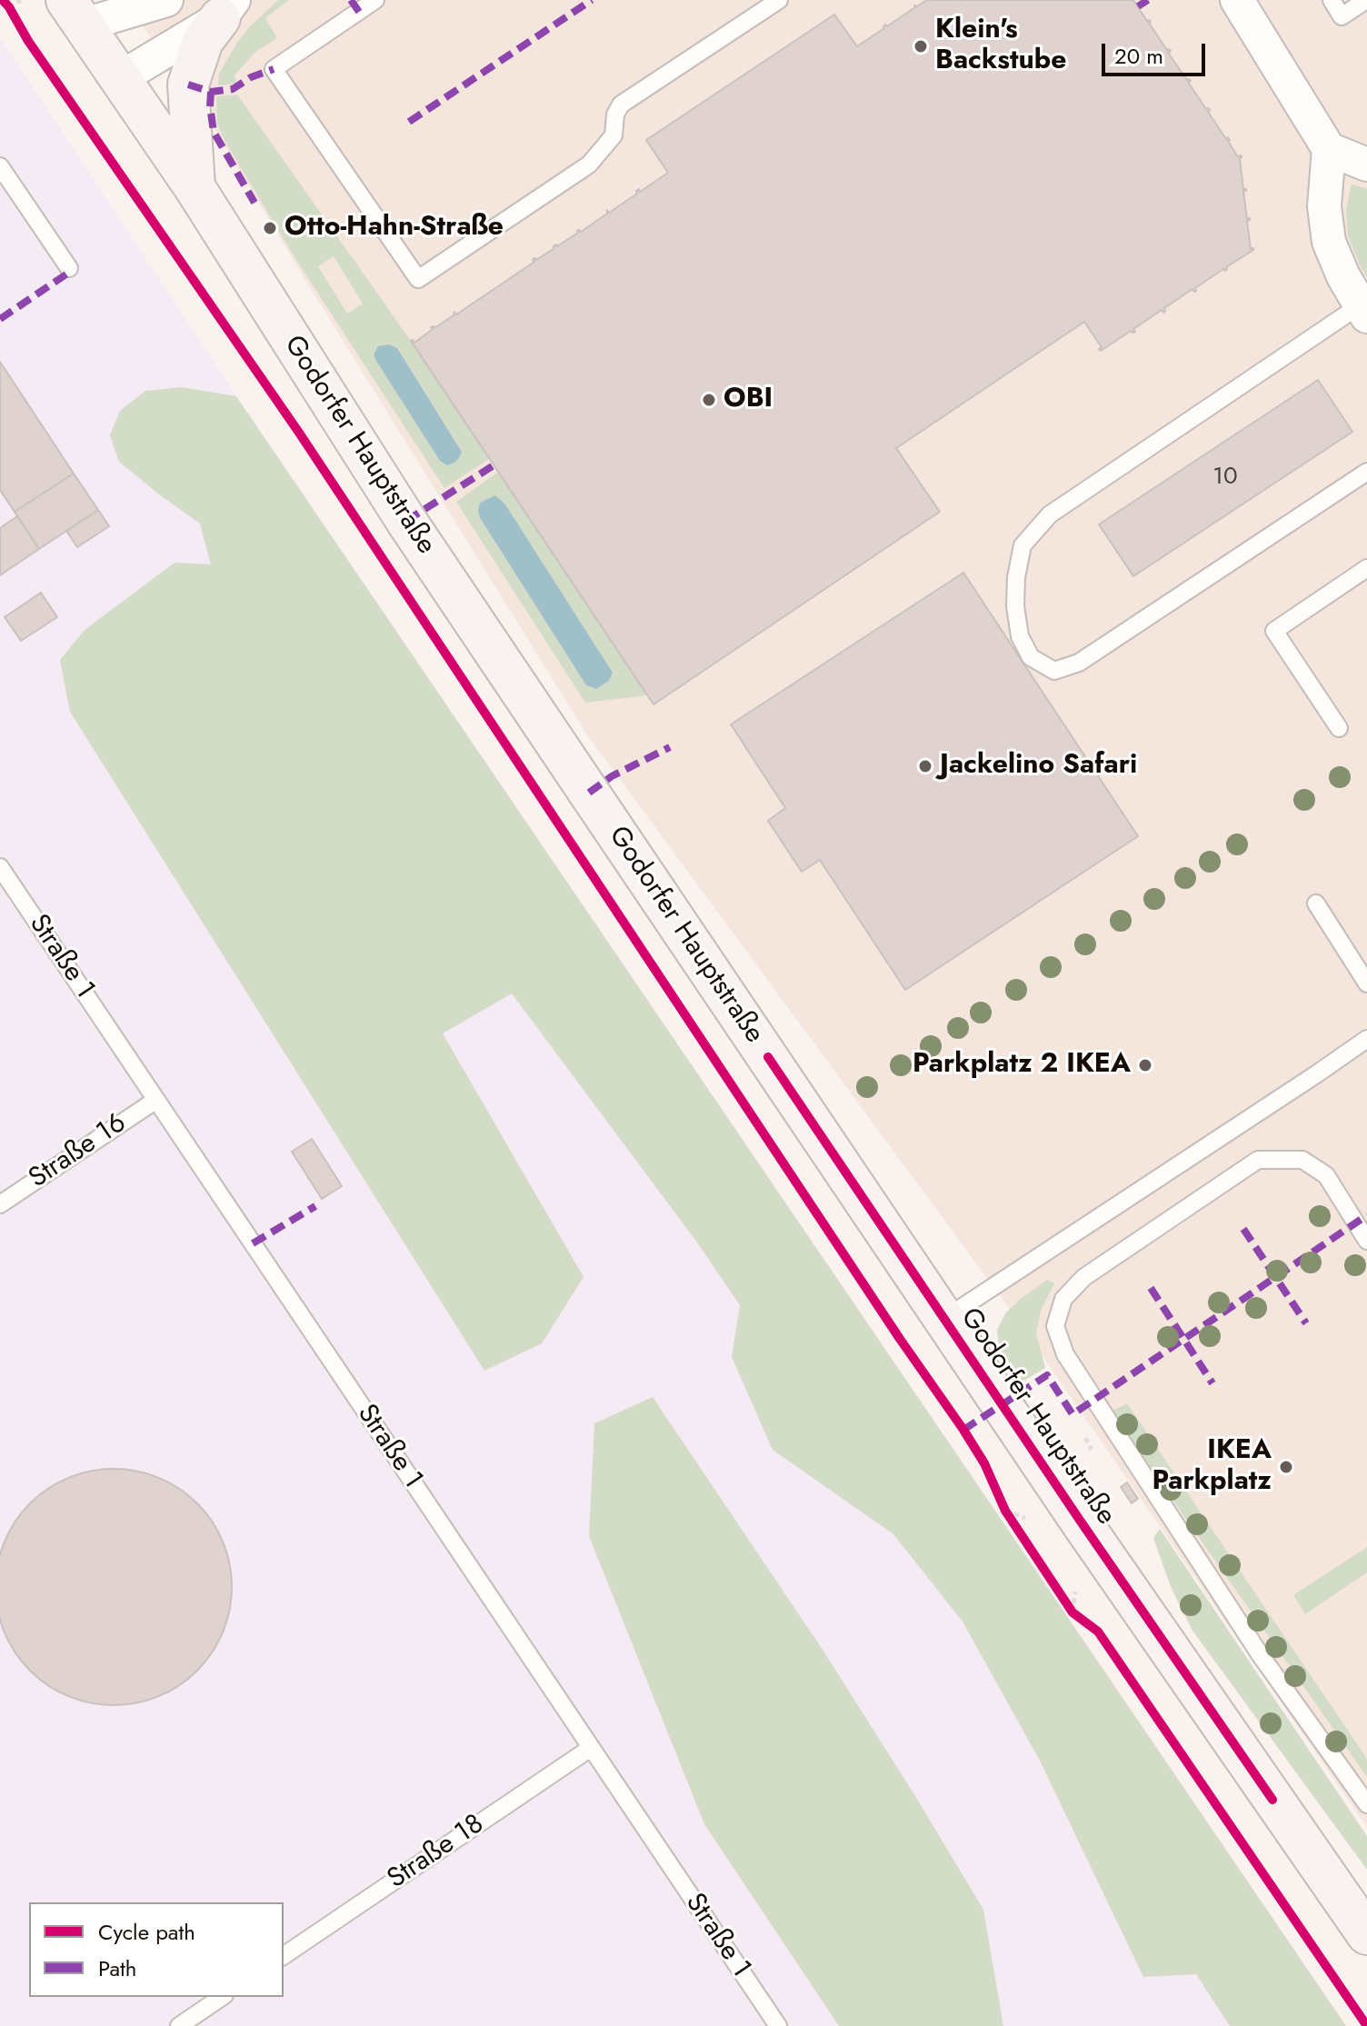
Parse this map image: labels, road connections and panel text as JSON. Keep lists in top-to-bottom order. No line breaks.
{"streets":{"main road":["Godorfer Hauptstraße"],"lane":["Straße 1","Straße 16","Straße 18"]},"crossings":[["Straße 1","Straße 16"],["Straße 1","Straße 18"]],"places":["Klein's Backstube","Otto-Hahn-Straße","OBI","Jackelino Safari","Parkplatz 2 IKEA","IKEA Parkplatz"],"house_numbers":["10"],"legend":["Cycle path","Path"],"scale_bar":"20 m"}
